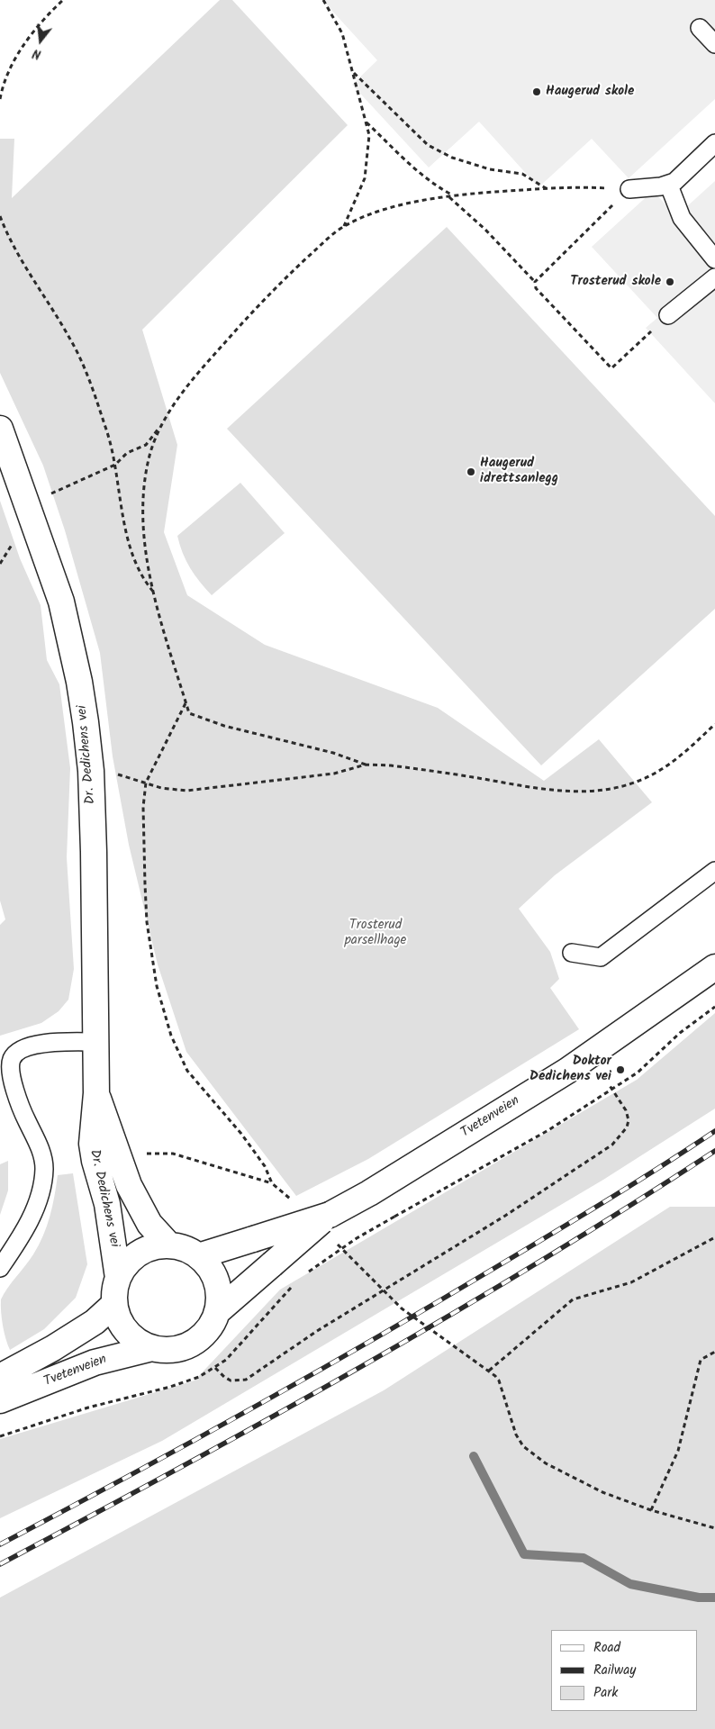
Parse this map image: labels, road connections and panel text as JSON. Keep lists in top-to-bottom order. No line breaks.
{"streets":{"main road":["Dr. Dedichens vei","Tvetenveien"]},"crossings":[["Dr. Dedichens vei","Tvetenveien"]],"parks":["Trosterud parsellhage"],"places":["Haugerud skole","Trosterud skole","Haugerud idrettsanlegg","Doktor Dedichens vei"],"legend":["Road","Railway","Park"],"north":"bottom"}
